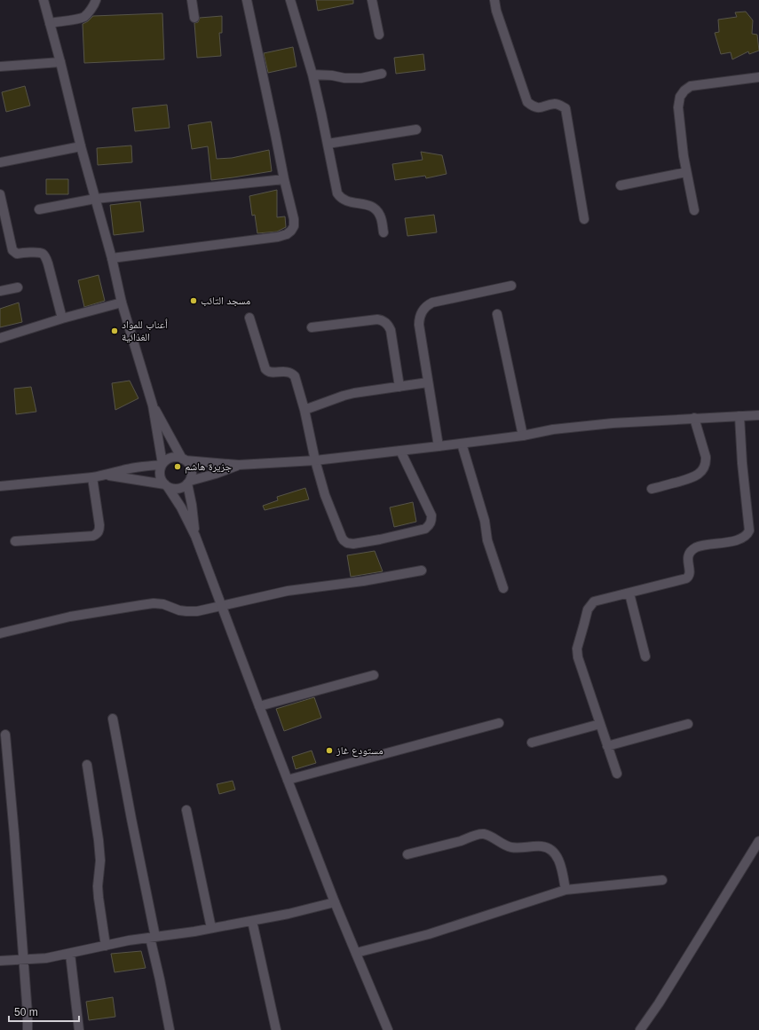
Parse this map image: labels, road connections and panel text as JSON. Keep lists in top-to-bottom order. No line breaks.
{"places":["مسجد التائب","أعناب للمواد الغذائية","جزيرة هاشم","مستودع غاز"],"scale_bar":"50 m"}
